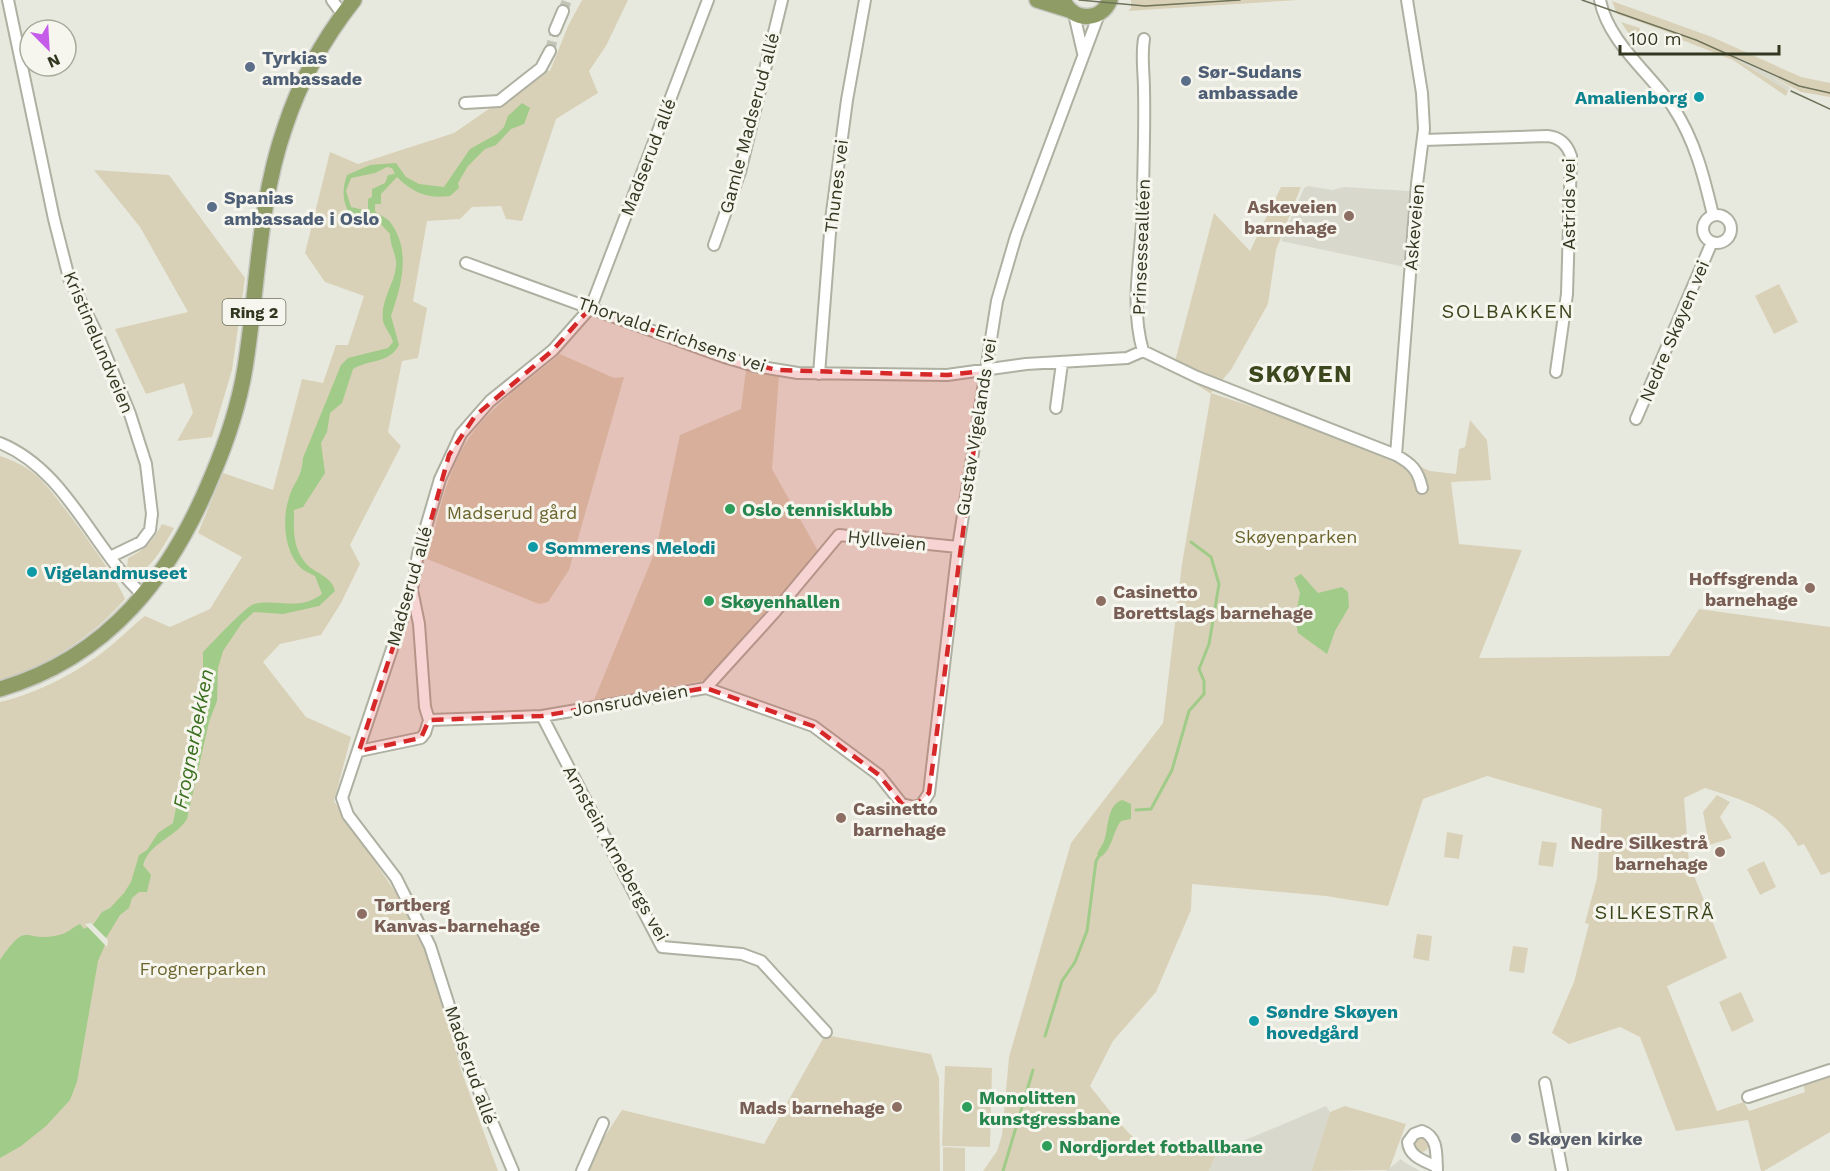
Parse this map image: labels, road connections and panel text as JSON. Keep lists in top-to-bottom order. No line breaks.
{"streets":{"main road":["Ring 2"],"street":["Gamle Madserud allé","Madserud allé","Thunes vei","Astrids vei","Askeveien","Prinsessealléen","Nedre Skøyen vei","Thorvald Erichsens vei","Kristinelundveien","Gustav Vigelands vei","Hyllveien","Jonsrudveien","Arnstein Arnebergs vei"]},"crossings":[["Madserud allé","Thorvald Erichsens vei"],["Thunes vei","Thorvald Erichsens vei"],["Astrids vei","Askeveien"],["Prinsessealléen","Thorvald Erichsens vei"],["Thorvald Erichsens vei","Gustav Vigelands vei"],["Gustav Vigelands vei","Hyllveien"],["Gustav Vigelands vei","Jonsrudveien"],["Hyllveien","Jonsrudveien"],["Jonsrudveien","Arnstein Arnebergs vei"]],"districts":["SOLBAKKEN","SKØYEN","SILKESTRÅ"],"water":["Frognerbekken"],"parks":["Madserud gård","Skøyenparken","Frognerparken"],"places":["Tyrkias ambassade","Sør-Sudans ambassade","Amalienborg","Spanias ambassade i Oslo","Askeveien barnehage","Oslo tennisklubb","Sommerens Melodi","Vigelandmuseet","Hoffsgrenda barnehage","Skøyenhallen","Casinetto Borettslags barnehage","Casinetto barnehage","Nedre Silkestrå barnehage","Tørtberg Kanvas-barnehage","Søndre Skøyen hovedgård","Mads barnehage","Monolitten kunstgressbane","Skøyen kirke","Nordjordet fotballbane"],"scale_bar":"100 m","north":"bottom right"}
